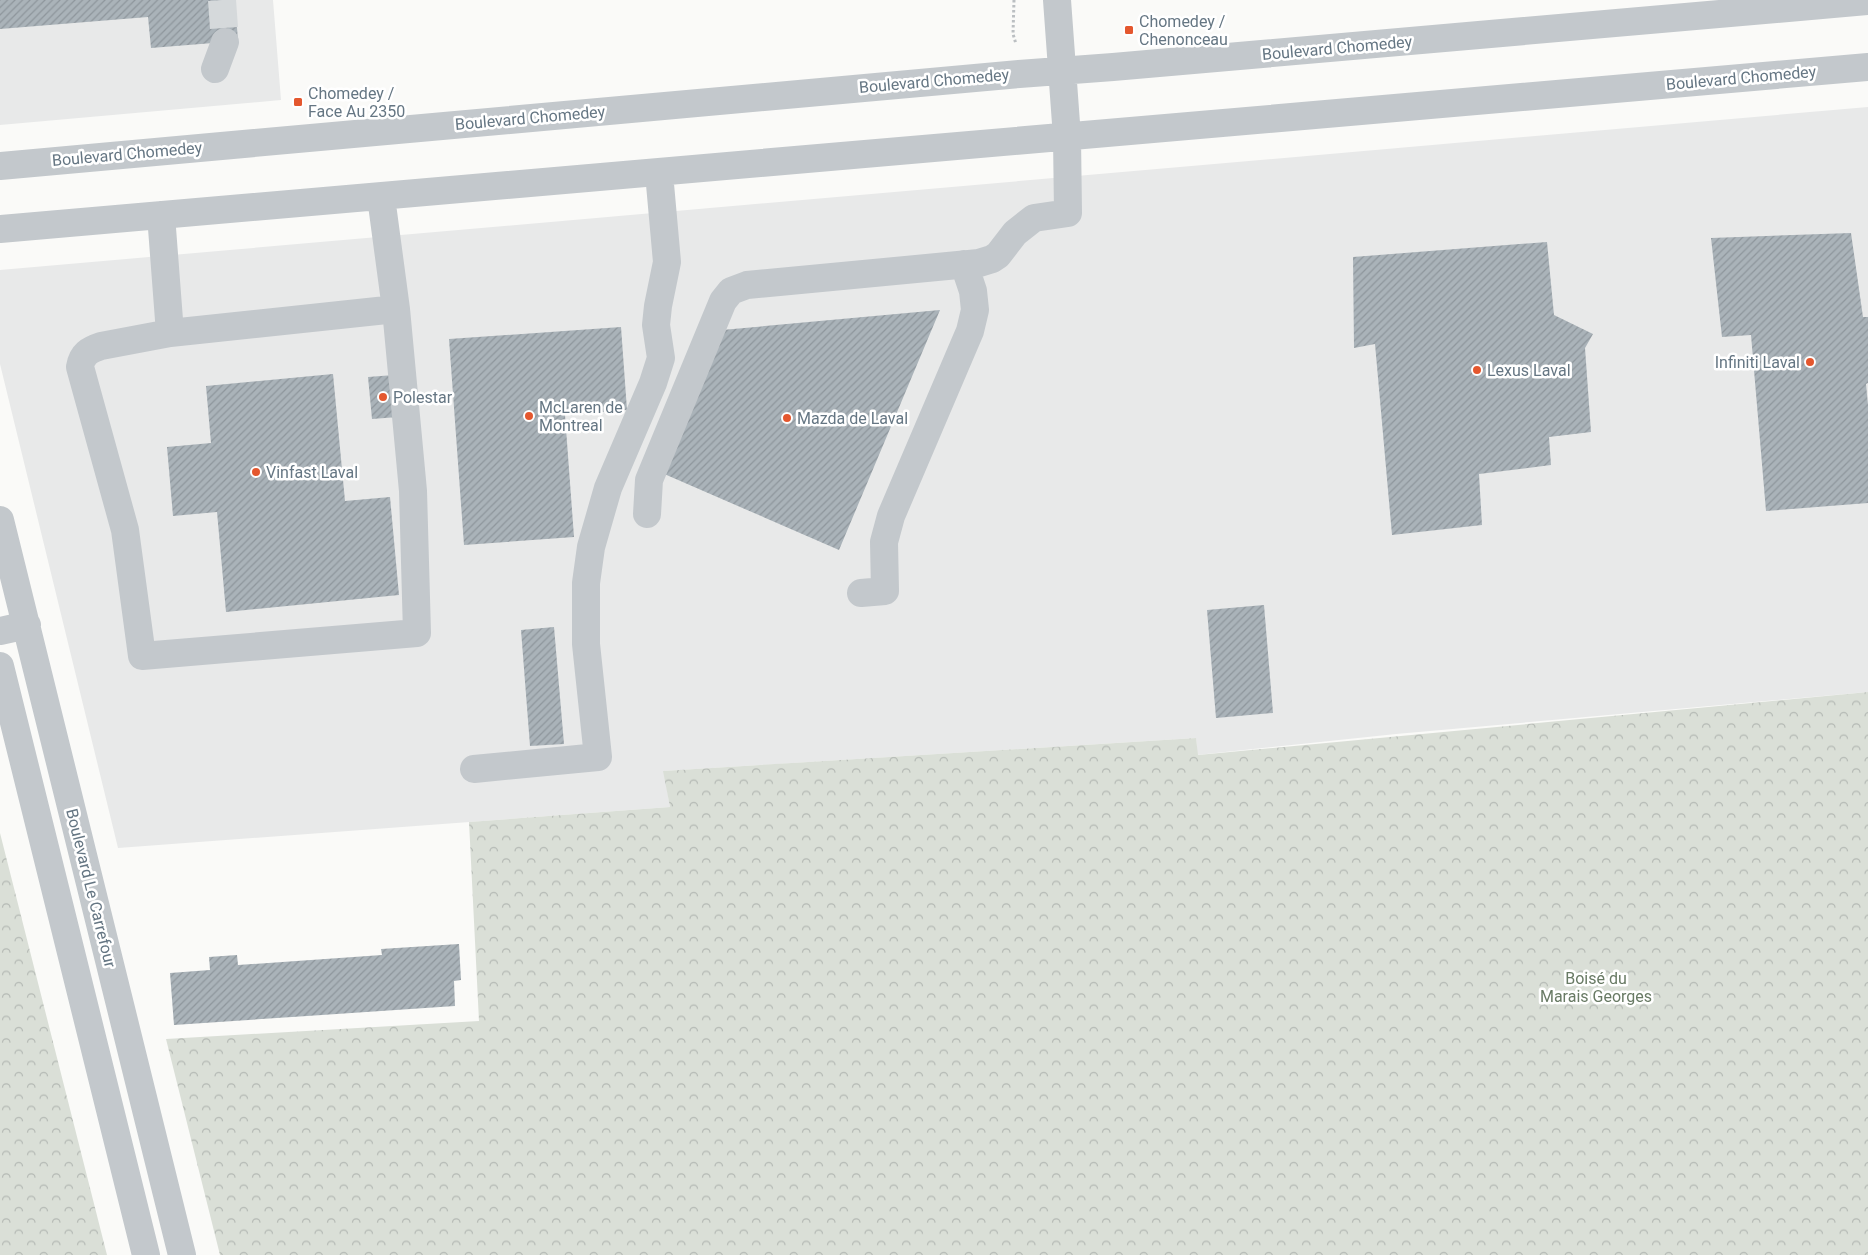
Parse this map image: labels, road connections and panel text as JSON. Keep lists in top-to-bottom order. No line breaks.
{"streets":{"street":["Boulevard Chomedey","Boulevard Le Carrefour"]},"parks":["Boisé du Marais Georges"],"places":{"transit":["Chomedey / Chenonceau","Chomedey / Face Au 2350"],"other":["Infiniti Laval","Lexus Laval","Polestar","McLaren de Montreal","Mazda de Laval","Vinfast Laval"]}}
